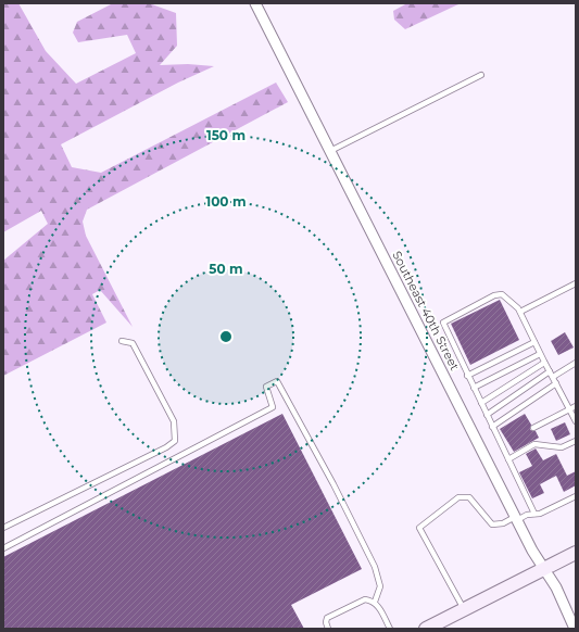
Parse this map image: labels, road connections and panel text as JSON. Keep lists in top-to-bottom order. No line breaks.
{"streets":{"street":["Southeast 40th Street"]},"rings":["150 m","100 m","50 m"]}
